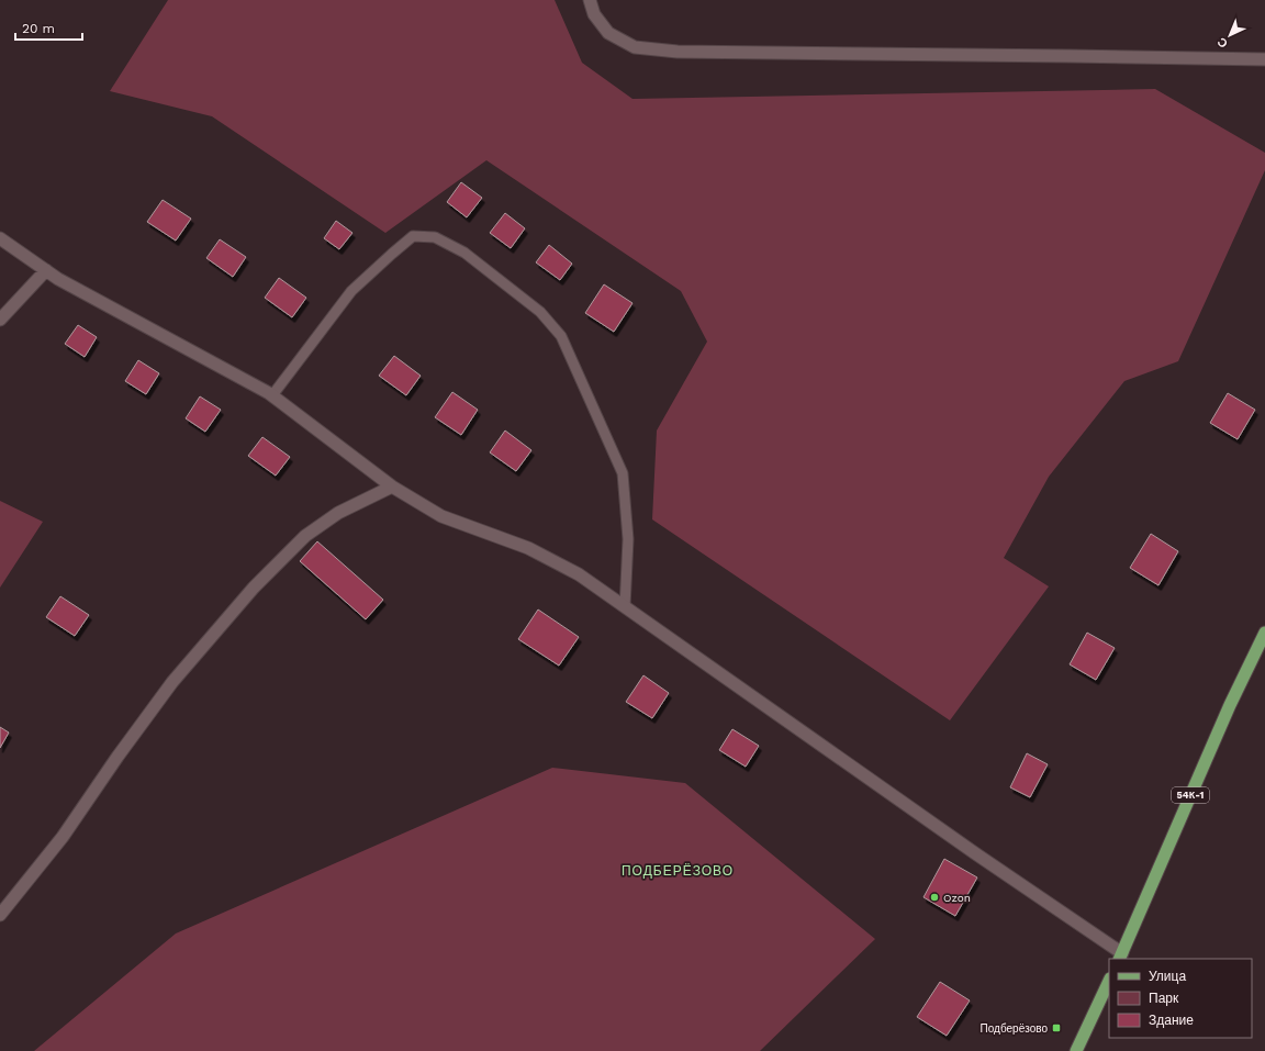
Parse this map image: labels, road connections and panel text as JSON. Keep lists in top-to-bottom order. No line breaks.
{"streets":{"main road":["54К-1"]},"districts":["ПОДБЕРЁЗОВО"],"places":{"other":["Ozon"],"transit":["Подберёзово"]},"legend":["Улица","Парк","Здание"],"scale_bar":"20 m","north":"bottom left"}
